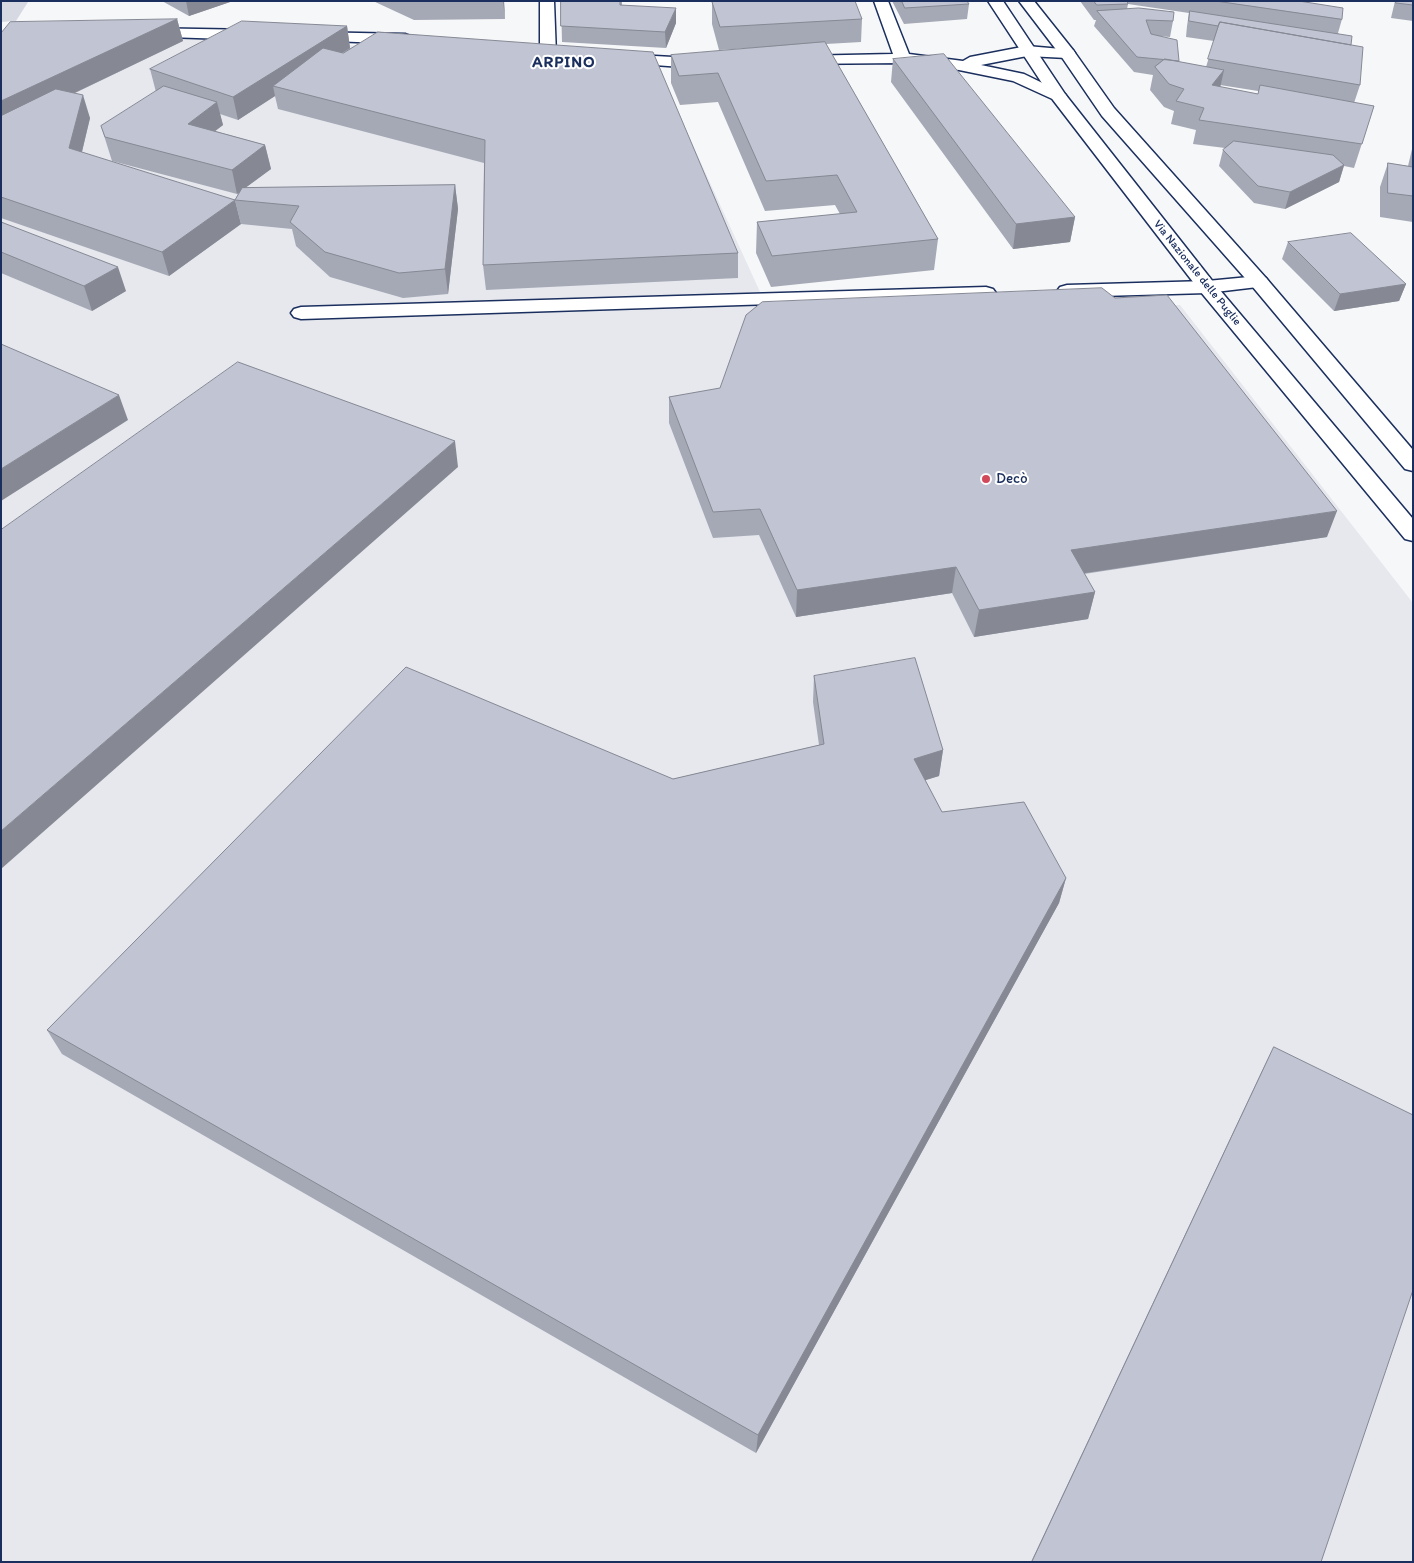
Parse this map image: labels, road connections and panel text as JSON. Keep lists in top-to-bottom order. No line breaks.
{"streets":{"street":["Via Nazionale delle Puglie"]},"districts":["ARPINO"],"places":["Decò"]}
